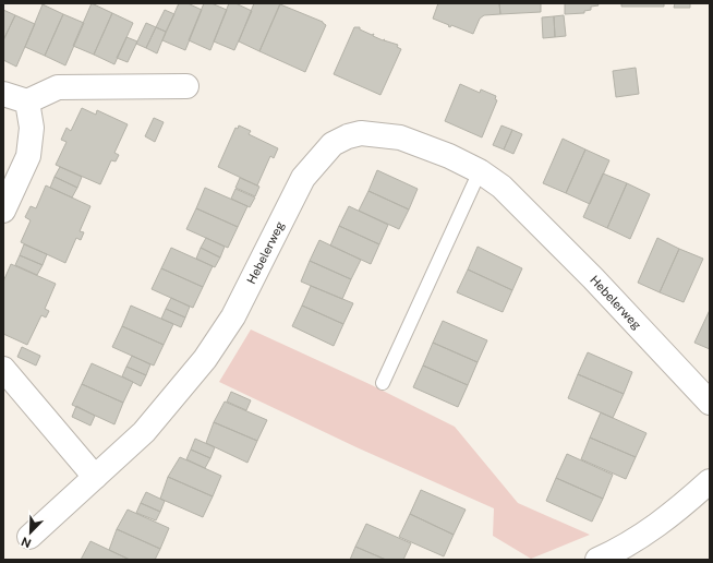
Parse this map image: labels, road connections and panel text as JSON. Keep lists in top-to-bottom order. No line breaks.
{"streets":{"street":["Hebelerweg"]},"north":"bottom left"}
